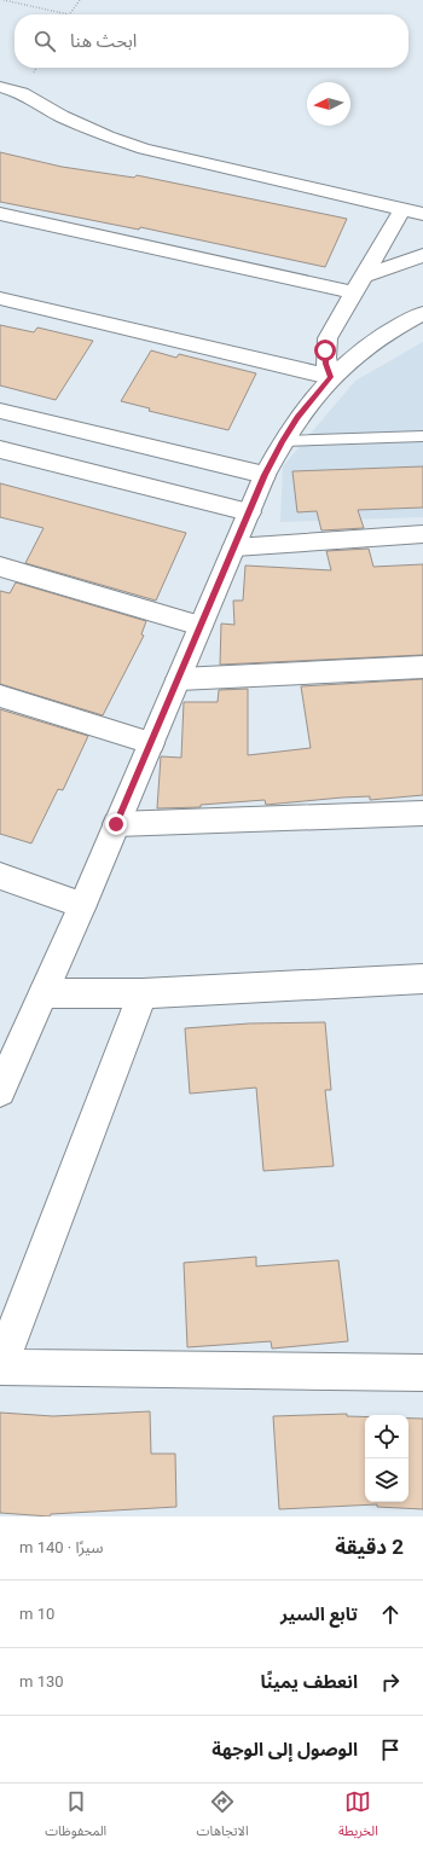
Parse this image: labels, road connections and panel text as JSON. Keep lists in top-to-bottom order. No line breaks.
{"north":"left","page":{"search":"ابحث هنا","heading":["2 دقيقة","سيرًا · 140 m"],"list":[["تابع السير","10 m"],["انعطف يمينًا","130 m"],"الوصول إلى الوجهة"],"nav":["الخريطة","الاتجاهات","المحفوظات"]}}
